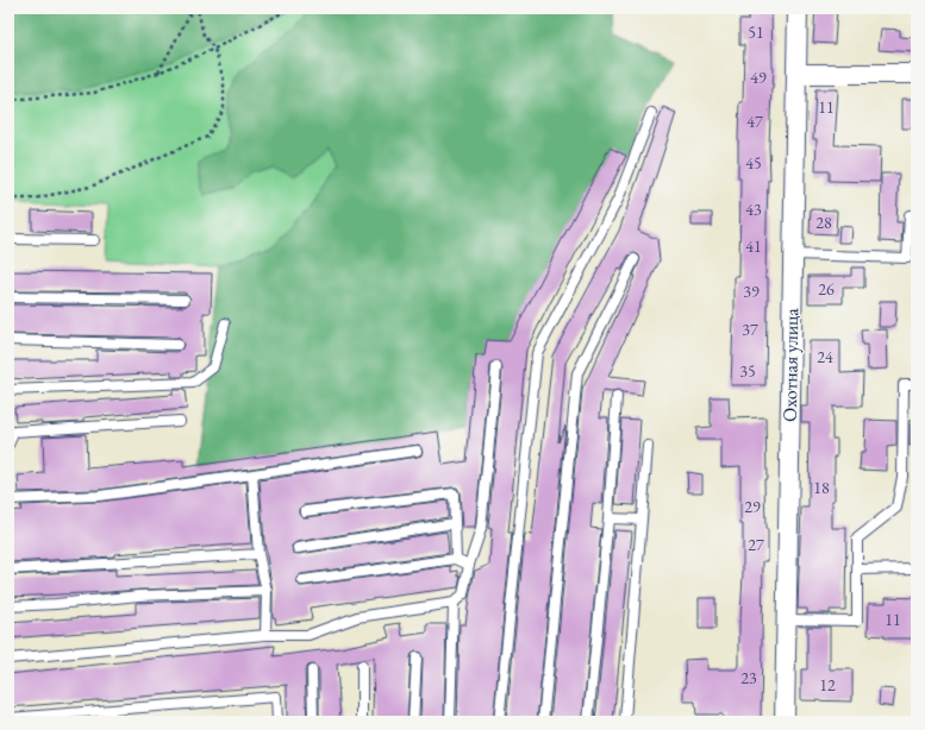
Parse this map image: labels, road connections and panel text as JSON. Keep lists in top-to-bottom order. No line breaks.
{"streets":{"street":["Охотная улица"]},"house_numbers":["51","49","11","47","45","43","28","41","26","39","37","24","35","18","29","27","11","23","12"]}
